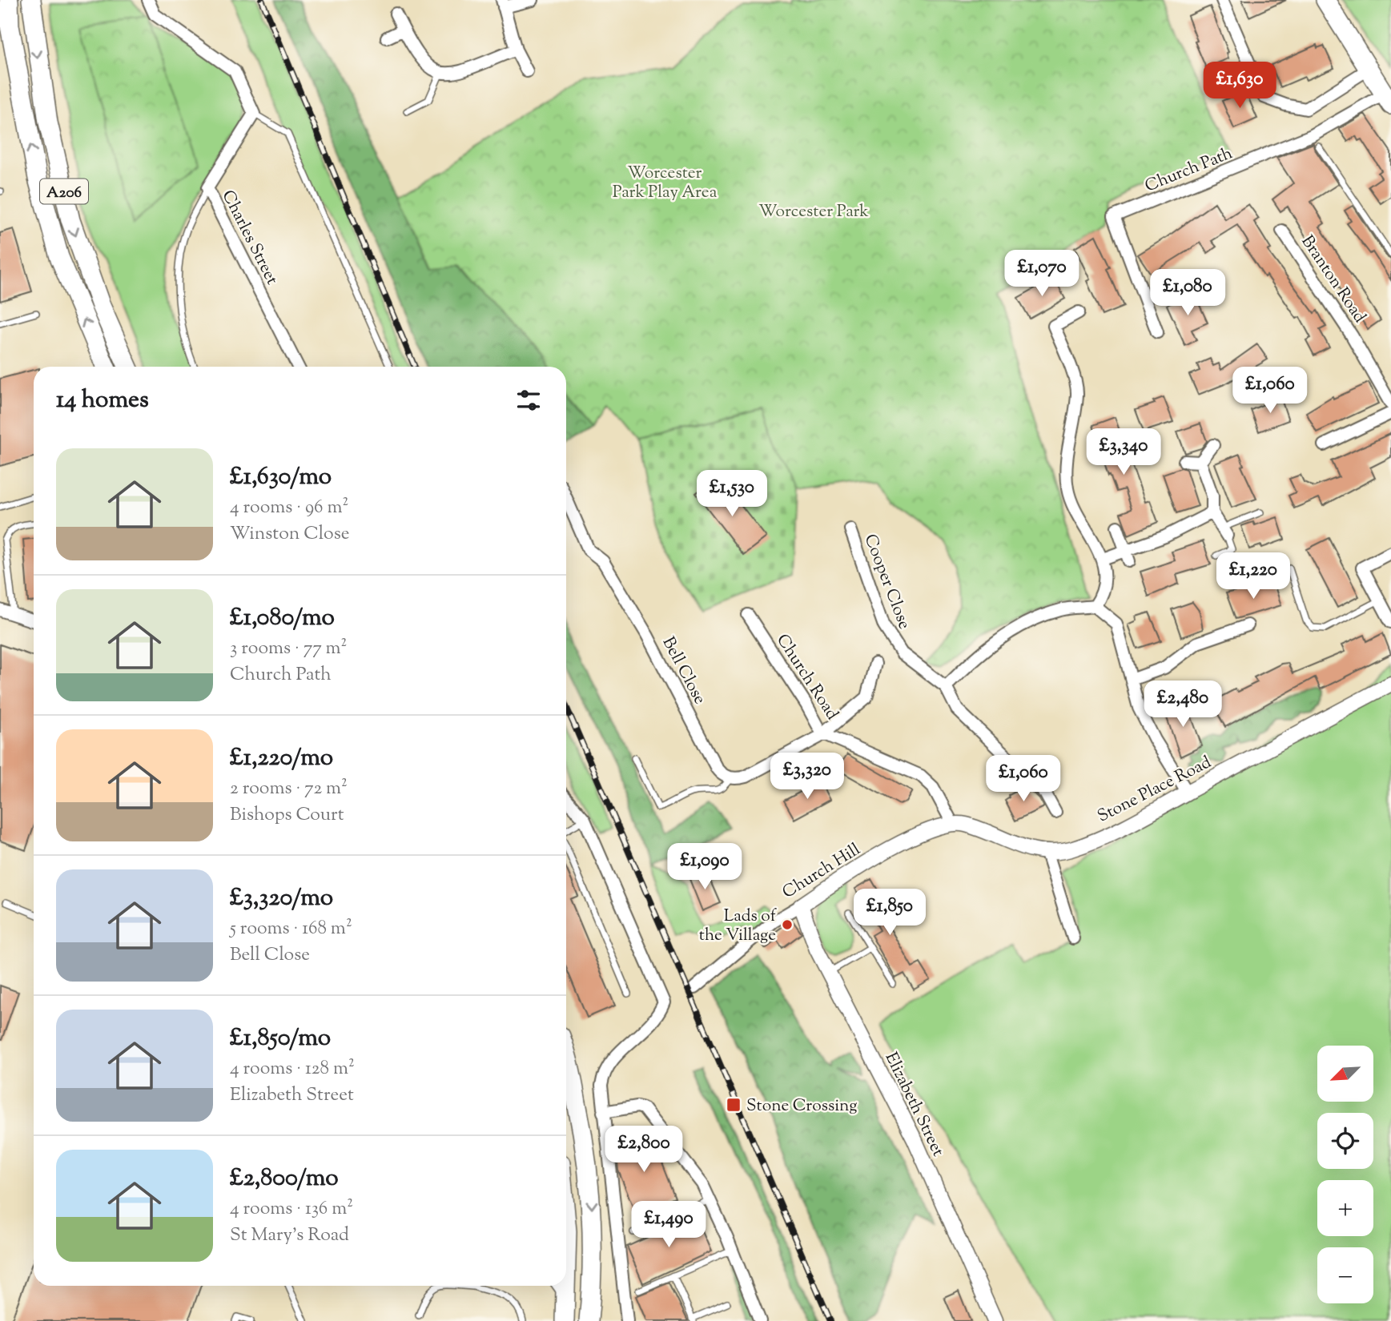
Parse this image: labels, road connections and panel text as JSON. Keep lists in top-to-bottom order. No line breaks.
{"streets":{"main road":["A206"],"street":["Church Path","Charles Street","Branton Road","Cooper Close","Bell Close","Church Road","Stone Place Road","Church Hill","Elizabeth Street"]},"crossings":[["Church Road","Stone Place Road"],["Church Road","Church Hill"],["Stone Place Road","Church Hill"],["Church Hill","Elizabeth Street"]],"parks":["Worcester Park Play Area","Worcester Park"],"places":{"other":["Lads of the Village"],"transit":["Stone Crossing"]},"north":"bottom left","page":{"price":["£1,630","£1,070","£1,080","£1,060","£3,340","£1,530","£1,220","£2,480","£3,320","£1,060","£1,090","£1,850","£2,800","£1,490"],"heading":"14 homes","list":[{"name":"£1,630/mo","note":"4 rooms · 96 m² · Winston Close"},{"name":"£1,080/mo","note":"3 rooms · 77 m² · Church Path"},{"name":"£1,220/mo","note":"2 rooms · 72 m² · Bishops Court"},{"name":"£3,320/mo","note":"5 rooms · 168 m² · Bell Close"},{"name":"£1,850/mo","note":"4 rooms · 128 m² · Elizabeth Street"},{"name":"£2,800/mo","note":"4 rooms · 136 m² · St Mary's Road"}],"map_buttons":["+","−"]}}
